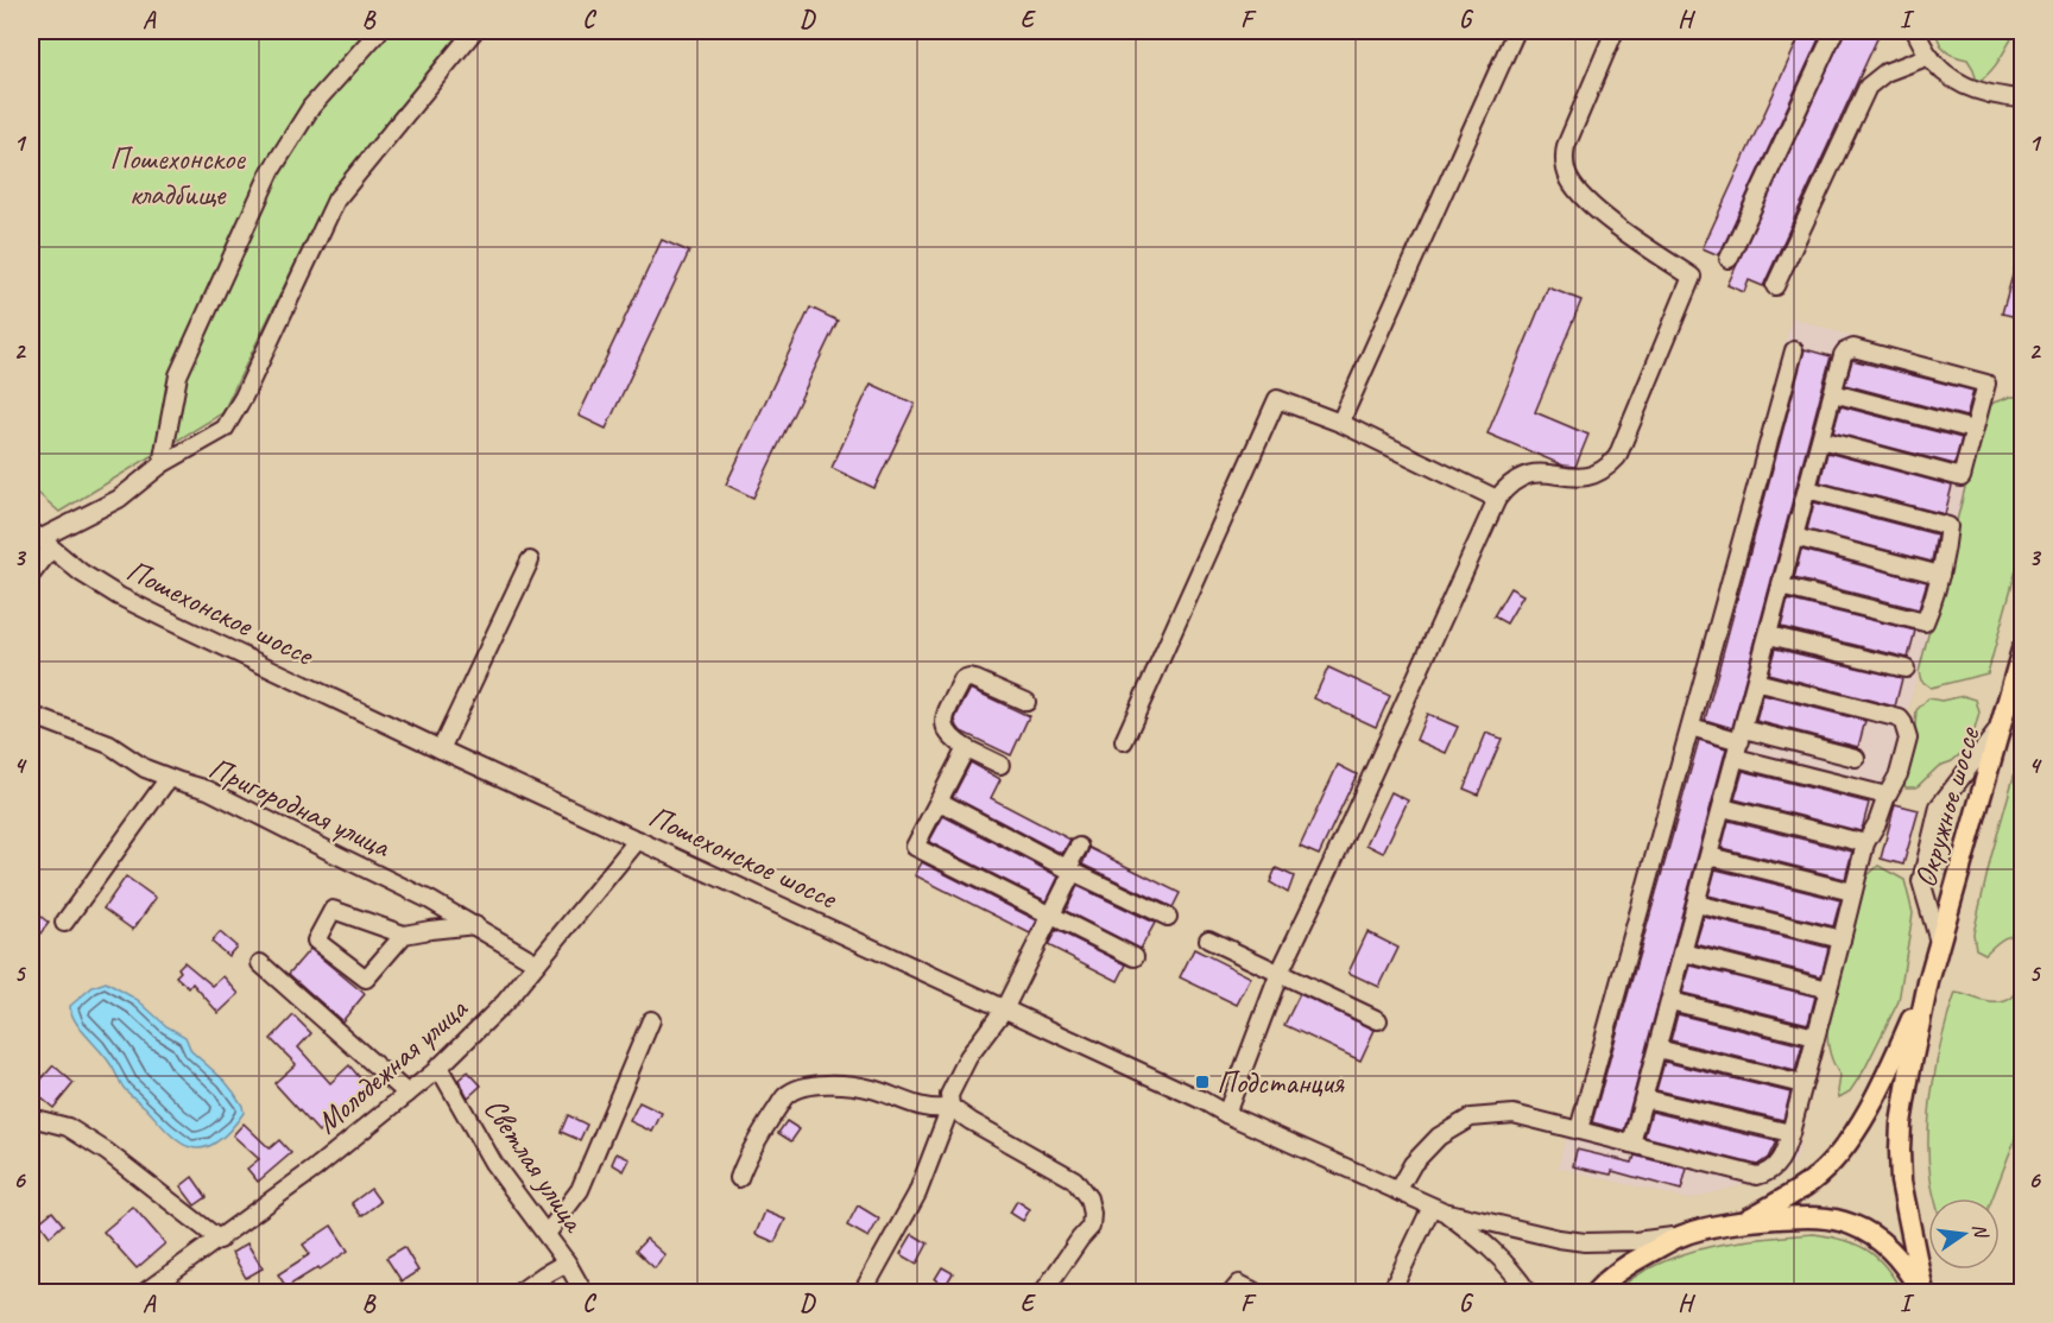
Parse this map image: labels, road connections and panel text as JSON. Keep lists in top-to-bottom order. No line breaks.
{"streets":{"main road":["Окружное шоссе"],"street":["Пошехонское шоссе","Пригородная улица","Молодежная улица","Светлая улица"]},"crossings":[["Пошехонское шоссе","Молодежная улица"],["Пригородная улица","Молодежная улица"],["Молодежная улица","Светлая улица"]],"parks":["Пошехонское кладбище"],"places":{"transit":["Подстанция"]},"north":"right","grid":{"columns":["A","B","C","D","E","F","G","H","I"],"rows":["1","2","3","4","5","6"]}}
